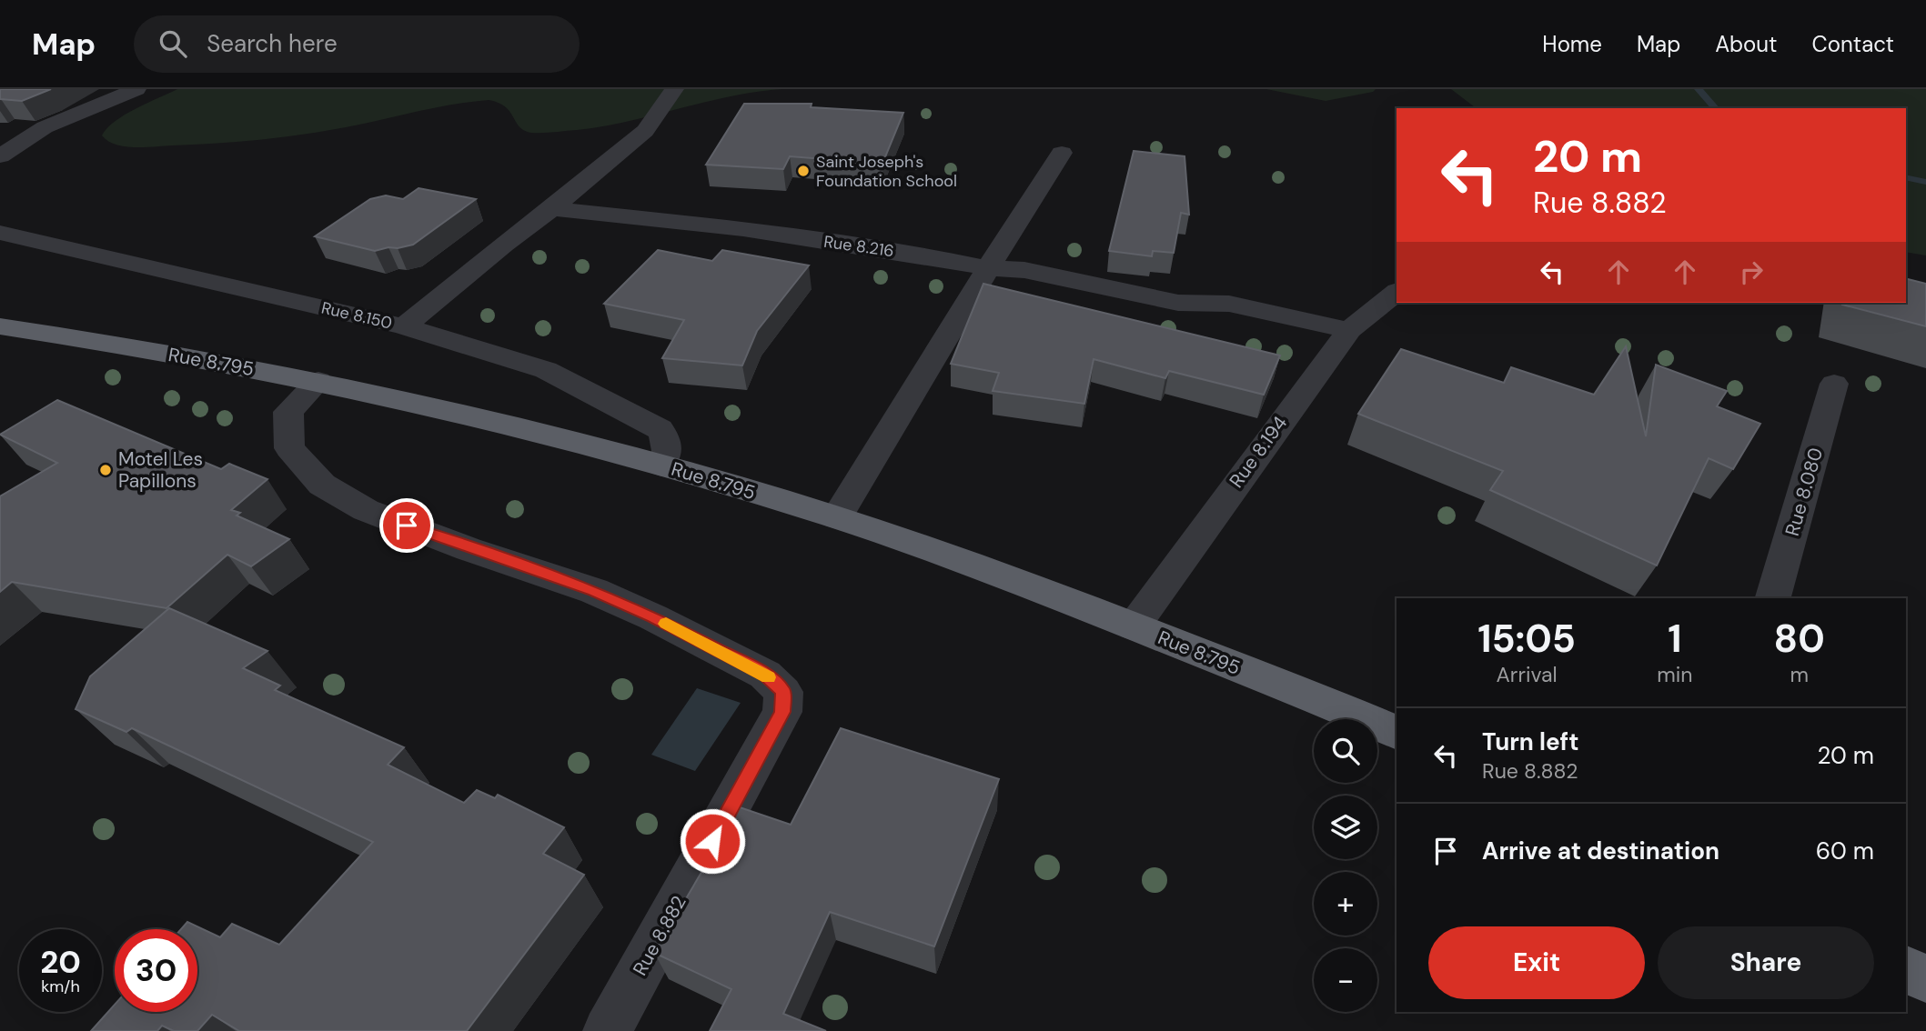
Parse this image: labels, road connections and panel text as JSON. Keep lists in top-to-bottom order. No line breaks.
{"streets":{"highway":["Rue 8.795"],"street":["Rue 8.216","Rue 8.150","Rue 8.194","Rue 8.080","Rue 8.882"]},"crossings":[["Rue 8.216","Rue 8.194"],["Rue 8.150","Rue 8.795"],["Rue 8.795","Rue 8.194"],["Rue 8.795","Rue 8.882"]],"places":["Saint Joseph's Foundation School","Motel Les Papillons"],"page":{"header":"Map","search":"Search here","nav":["Home","Map","About","Contact"],"turn":["20 m","Rue 8.882"],"eta":["15:05","Arrival","1","min","80","m"],"list":[{"name":"Turn left","note":"Rue 8.882","value":"20 m"},{"name":"Arrive at destination","value":"60 m"}],"map_buttons":["+","−"],"buttons":["Exit","Share"],"speed":"20 km/h","limit":"30"}}
